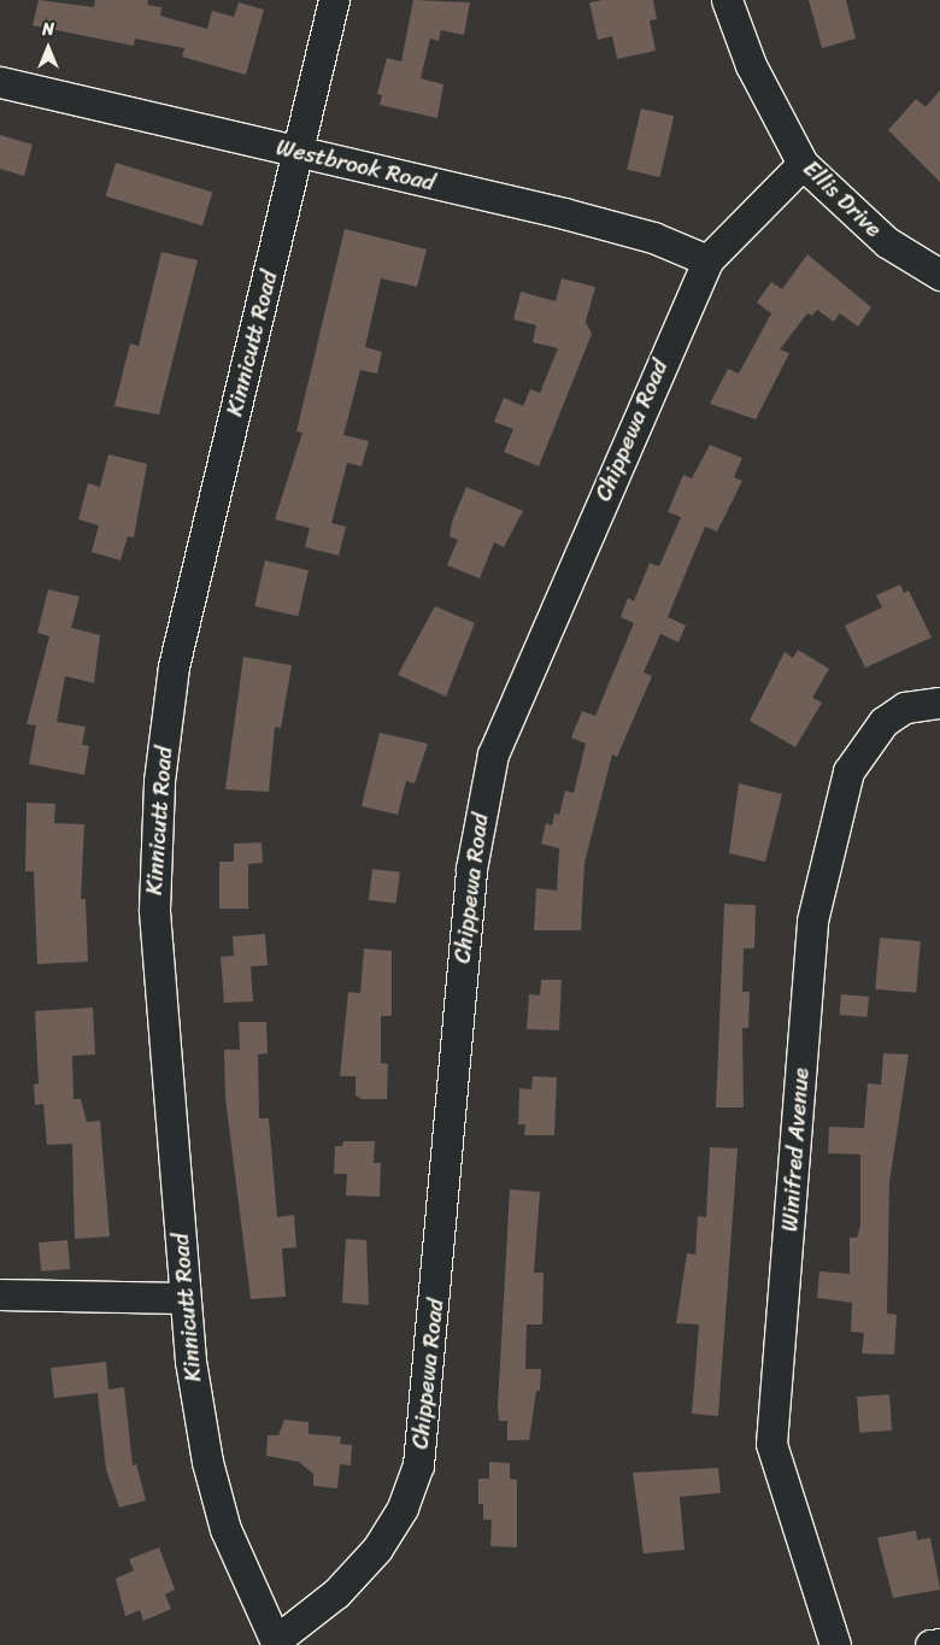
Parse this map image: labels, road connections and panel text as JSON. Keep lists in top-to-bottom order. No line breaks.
{"streets":{"street":["Westbrook Road","Ellis Drive","Kinnicutt Road","Chippewa Road","Winifred Avenue"]},"crossings":[["Westbrook Road","Kinnicutt Road"],["Westbrook Road","Chippewa Road"],["Ellis Drive","Chippewa Road"],["Kinnicutt Road","Chippewa Road"]],"north":"top"}
